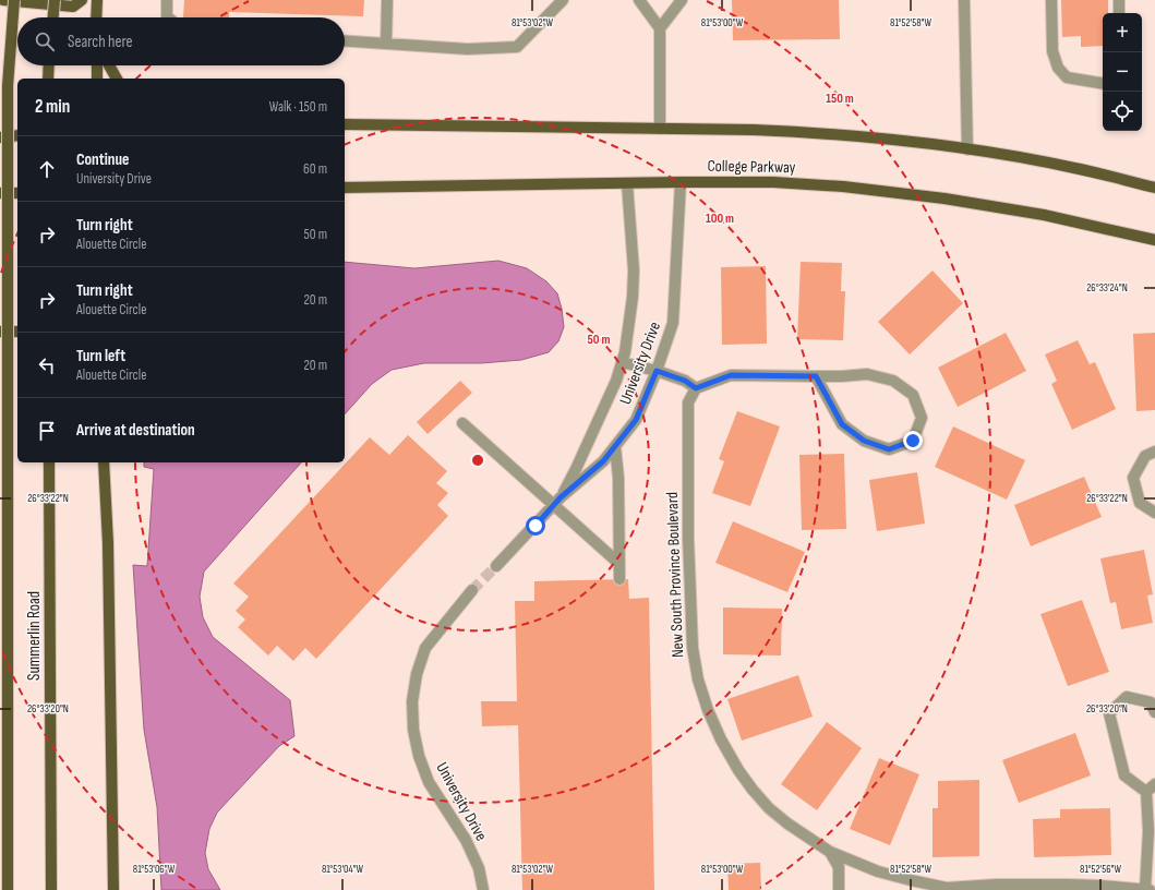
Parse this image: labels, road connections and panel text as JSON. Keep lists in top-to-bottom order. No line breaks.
{"streets":{"main road":["College Parkway","Summerlin Road"],"street":["University Drive","New South Province Boulevard"]},"crossings":[["College Parkway","University Drive"]],"page":{"map_buttons":["+","−"],"search":"Search here","heading":["2 min","Walk · 150 m"],"list":[["Continue","University Drive","60 m"],["Turn right","Alouette Circle","50 m"],["Turn right","Alouette Circle","20 m"],["Turn left","Alouette Circle","20 m"],"Arrive at destination"]},"coordinates":["81°53'02\"W","81°53'00\"W","81°52'58\"W","26°33'24\"N","26°33'22\"N","26°33'20\"N","81°53'06\"W","81°53'04\"W","81°52'56\"W"],"rings":["150 m","100 m","50 m"]}
